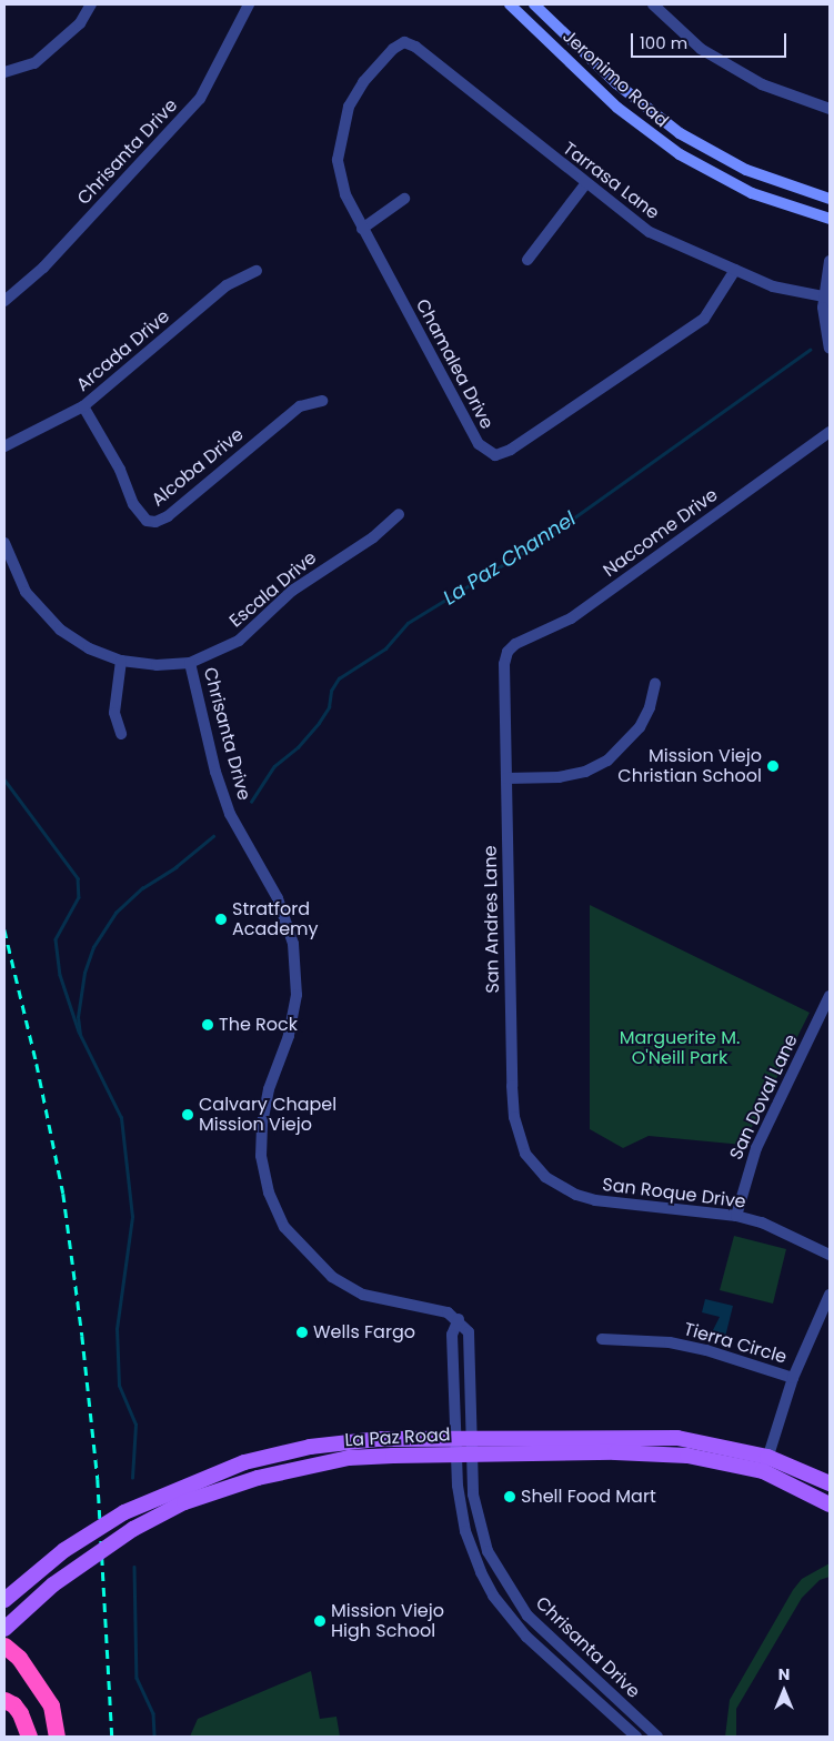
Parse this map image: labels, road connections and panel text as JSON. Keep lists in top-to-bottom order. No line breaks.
{"streets":{"main road":["Jeronimo Road","La Paz Road"],"street":["Chrisanta Drive","Tarrasa Lane","Arcada Drive","Chamalea Drive","Alcoba Drive","Naccome Drive","Escala Drive","San Andres Lane","San Doval Lane","San Roque Drive","Tierra Circle"]},"crossings":[["Chrisanta Drive","Escala Drive"],["Chrisanta Drive","La Paz Road"],["Tarrasa Lane","Chamalea Drive"],["Arcada Drive","Alcoba Drive"],["Naccome Drive","San Andres Lane"],["San Andres Lane","San Roque Drive"],["San Doval Lane","San Roque Drive"]],"water":["La Paz Channel"],"parks":["Marguerite M. O'Neill Park"],"places":["Mission Viejo Christian School","Stratford Academy","The Rock","Calvary Chapel Mission Viejo","Wells Fargo","Shell Food Mart","Mission Viejo High School"],"scale_bar":"100 m","north":"top"}
